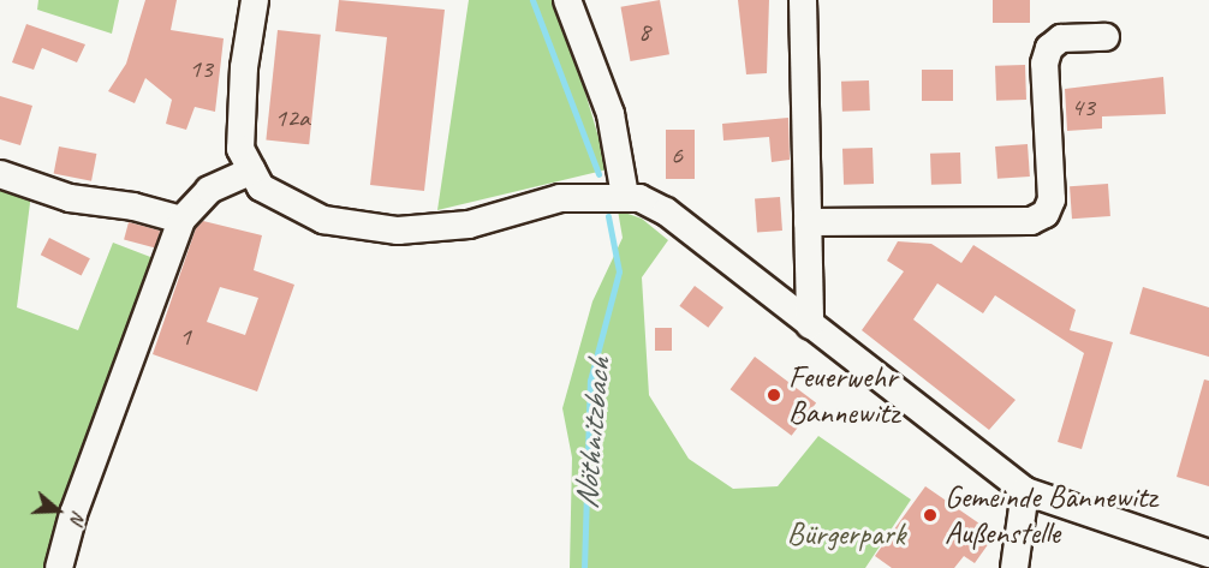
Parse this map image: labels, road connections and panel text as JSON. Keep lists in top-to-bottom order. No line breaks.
{"water":["Nöthnitzbach"],"parks":["Bürgerpark"],"places":["Feuerwehr Bannewitz","Gemeinde Bannewitz Außenstelle"],"house_numbers":["8","13","43","12a","6","1"],"north":"right"}
